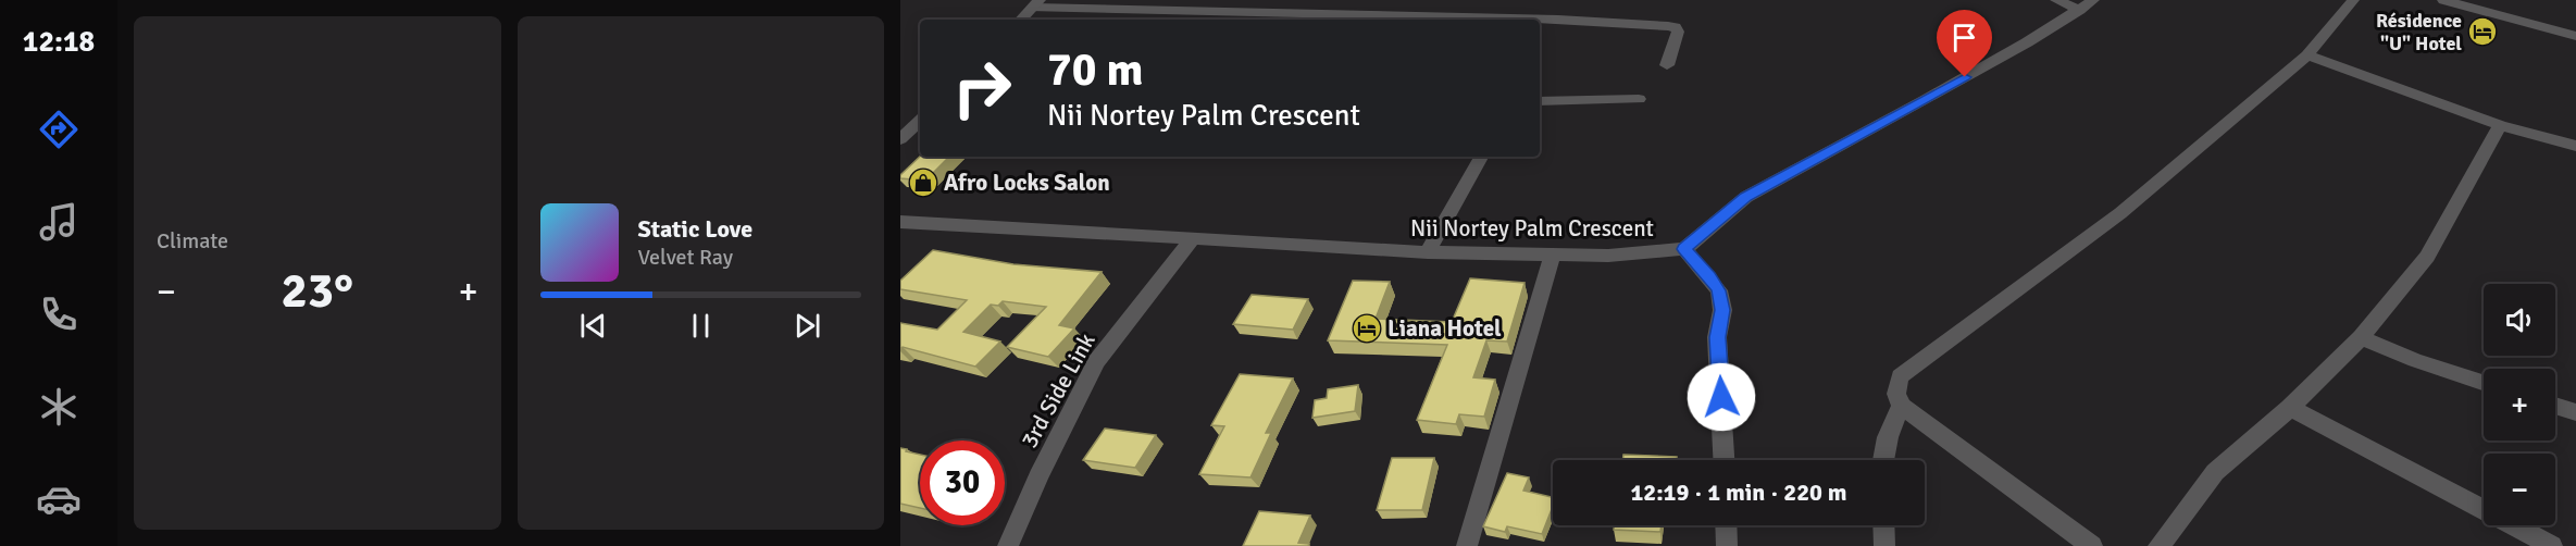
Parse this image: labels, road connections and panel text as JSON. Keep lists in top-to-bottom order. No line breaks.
{"streets":{"street":["Nii Nortey Palm Crescent","3rd Side Link"]},"crossings":[["Nii Nortey Palm Crescent","3rd Side Link"]],"places":{"hotel":["Résidence \"U\" Hotel","Liana Hotel"],"shop":["Afro Locks Salon"]},"page":{"tabs":"12:18","tile":"Climate","turn":["70 m","Nii Nortey Palm Crescent"],"song":["Static Love","Velvet Ray"],"heat":["−","23°","+"],"map_buttons":["+","−"],"limit":"30","trip":"12:19 · 1 min · 220 m"}}
